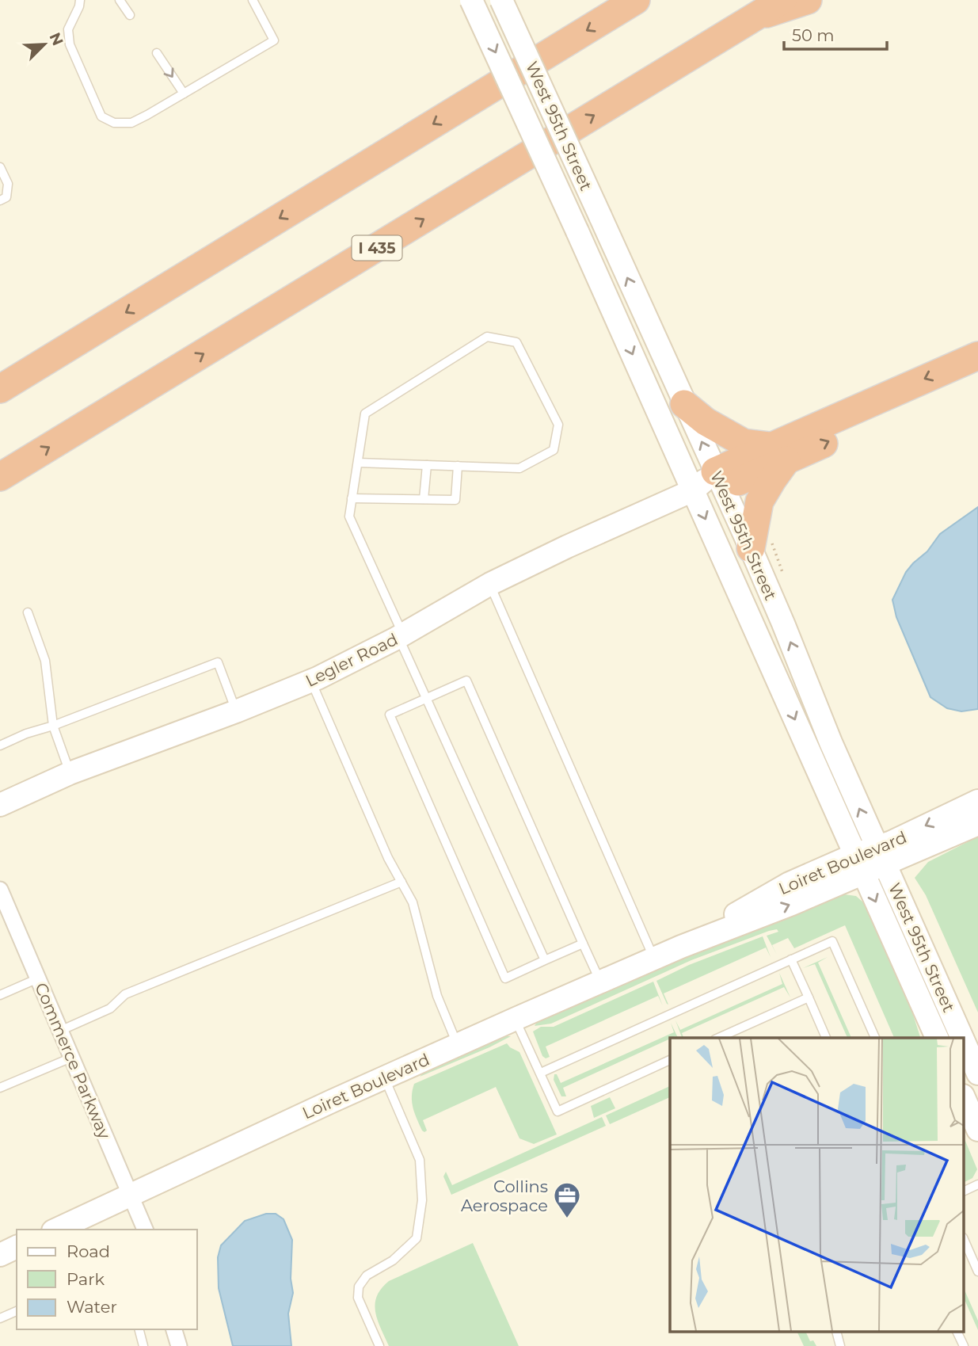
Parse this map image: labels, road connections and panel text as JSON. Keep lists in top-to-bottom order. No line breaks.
{"streets":{"highway":["I 435"],"main road":["West 95th Street","Legler Road","Loiret Boulevard"],"street":["Commerce Parkway"]},"crossings":[["West 95th Street","Legler Road"],["West 95th Street","Loiret Boulevard"],["Loiret Boulevard","Commerce Parkway"]],"places":{"office":["Collins Aerospace"]},"legend":["Road","Park","Water"],"scale_bar":"50 m","north":"top right"}
